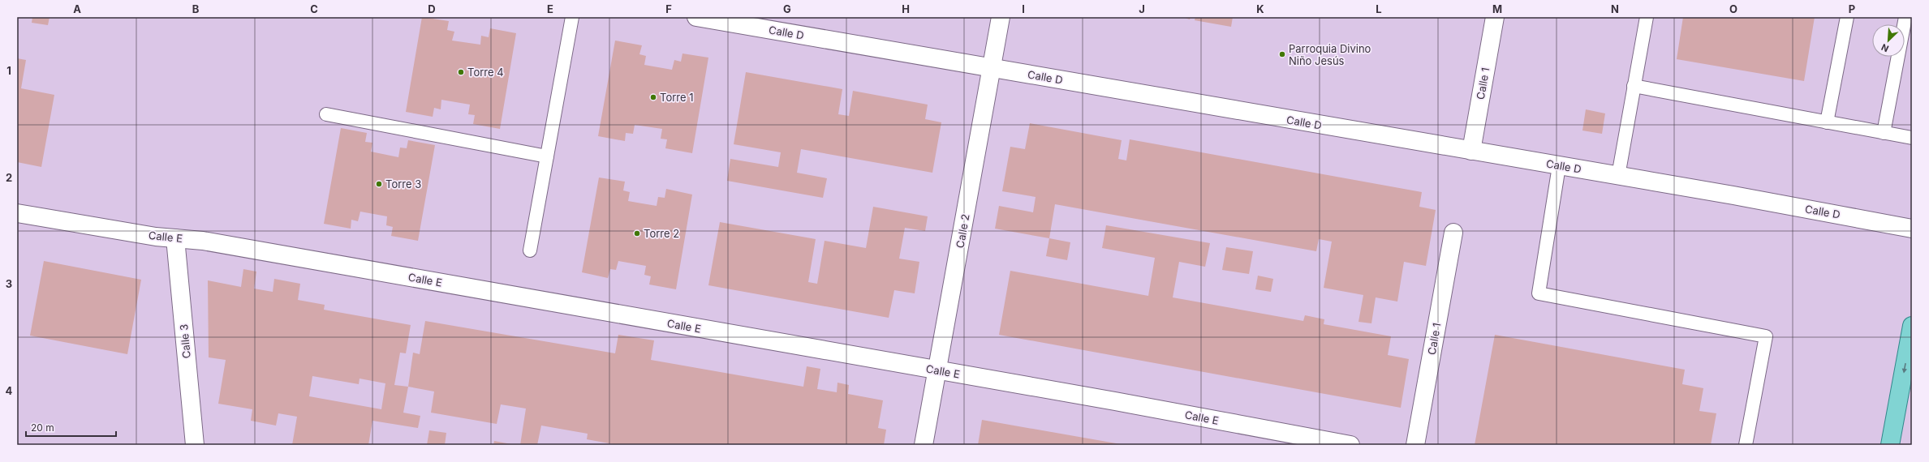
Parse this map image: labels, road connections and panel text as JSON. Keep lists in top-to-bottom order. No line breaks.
{"streets":{"street":["Calle D","Calle 1","Calle 2","Calle E","Calle 3"]},"crossings":[["Calle D","Calle 1"],["Calle D","Calle 2"],["Calle 2","Calle E"],["Calle E","Calle 3"]],"places":["Parroquia Divino Niño Jesús","Torre 4","Torre 1","Torre 3","Torre 2"],"scale_bar":"20 m","north":"bottom left","grid":{"columns":["A","B","C","D","E","F","G","H","I","J","K","L","M","N","O","P"],"rows":["1","2","3","4"]}}
